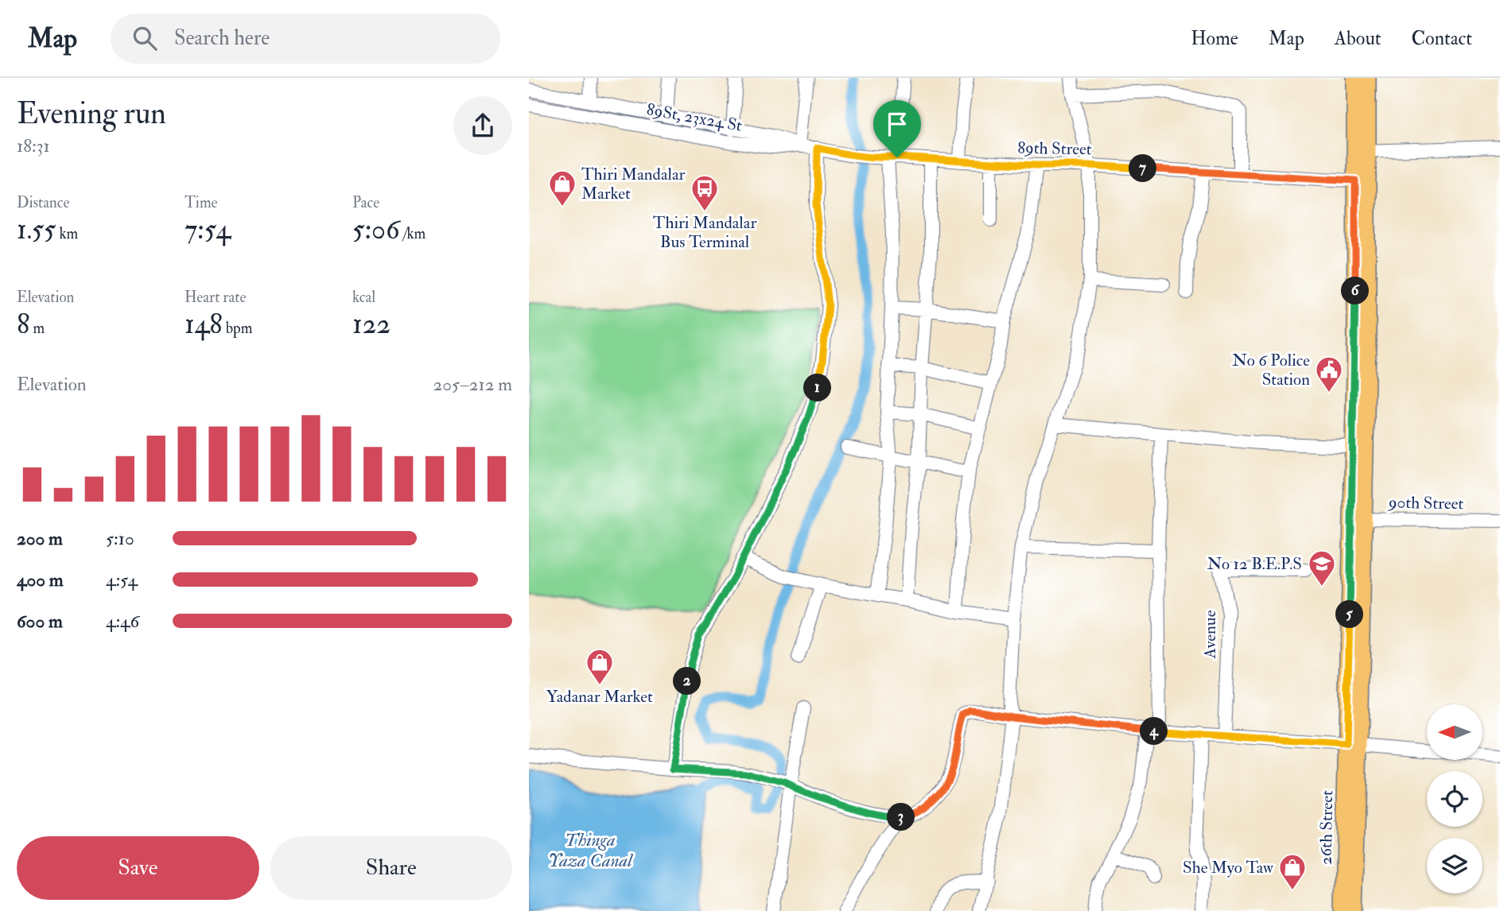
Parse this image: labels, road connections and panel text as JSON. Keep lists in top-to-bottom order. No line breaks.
{"streets":{"main road":["26th Street"],"street":["89St, 23x24 St","89th Street","90th Street","Avenue"]},"crossings":[["89St, 23x24 St","89th Street"]],"water":["Thinga Yaza Canal"],"places":{"shop":["Thiri Mandalar Market","Yadanar Market","She Myo Taw"],"bus stop":["Thiri Mandalar Bus Terminal"],"public building":["No 6 Police Station"],"school or university":["No 12 B.E.P.S"]},"north":"left","page":{"header":"Map","search":"Search here","nav":["Home","Map","About","Contact"],"heading":["Evening run","18:31"],"pins":["7","6","1","5","2","4","3"],"stats":[["Distance","1.55 km"],["Time","7:54"],["Pace","5:06 /km"],["Elevation","8 m"],["Heart rate","148 bpm"],["kcal","122"]],"chart":["Elevation","205–212 m"],"list":[{"name":"200 m","note":"5:10"},{"name":"400 m","note":"4:54"},{"name":"600 m","note":"4:46"}],"buttons":["Save","Share"]}}
